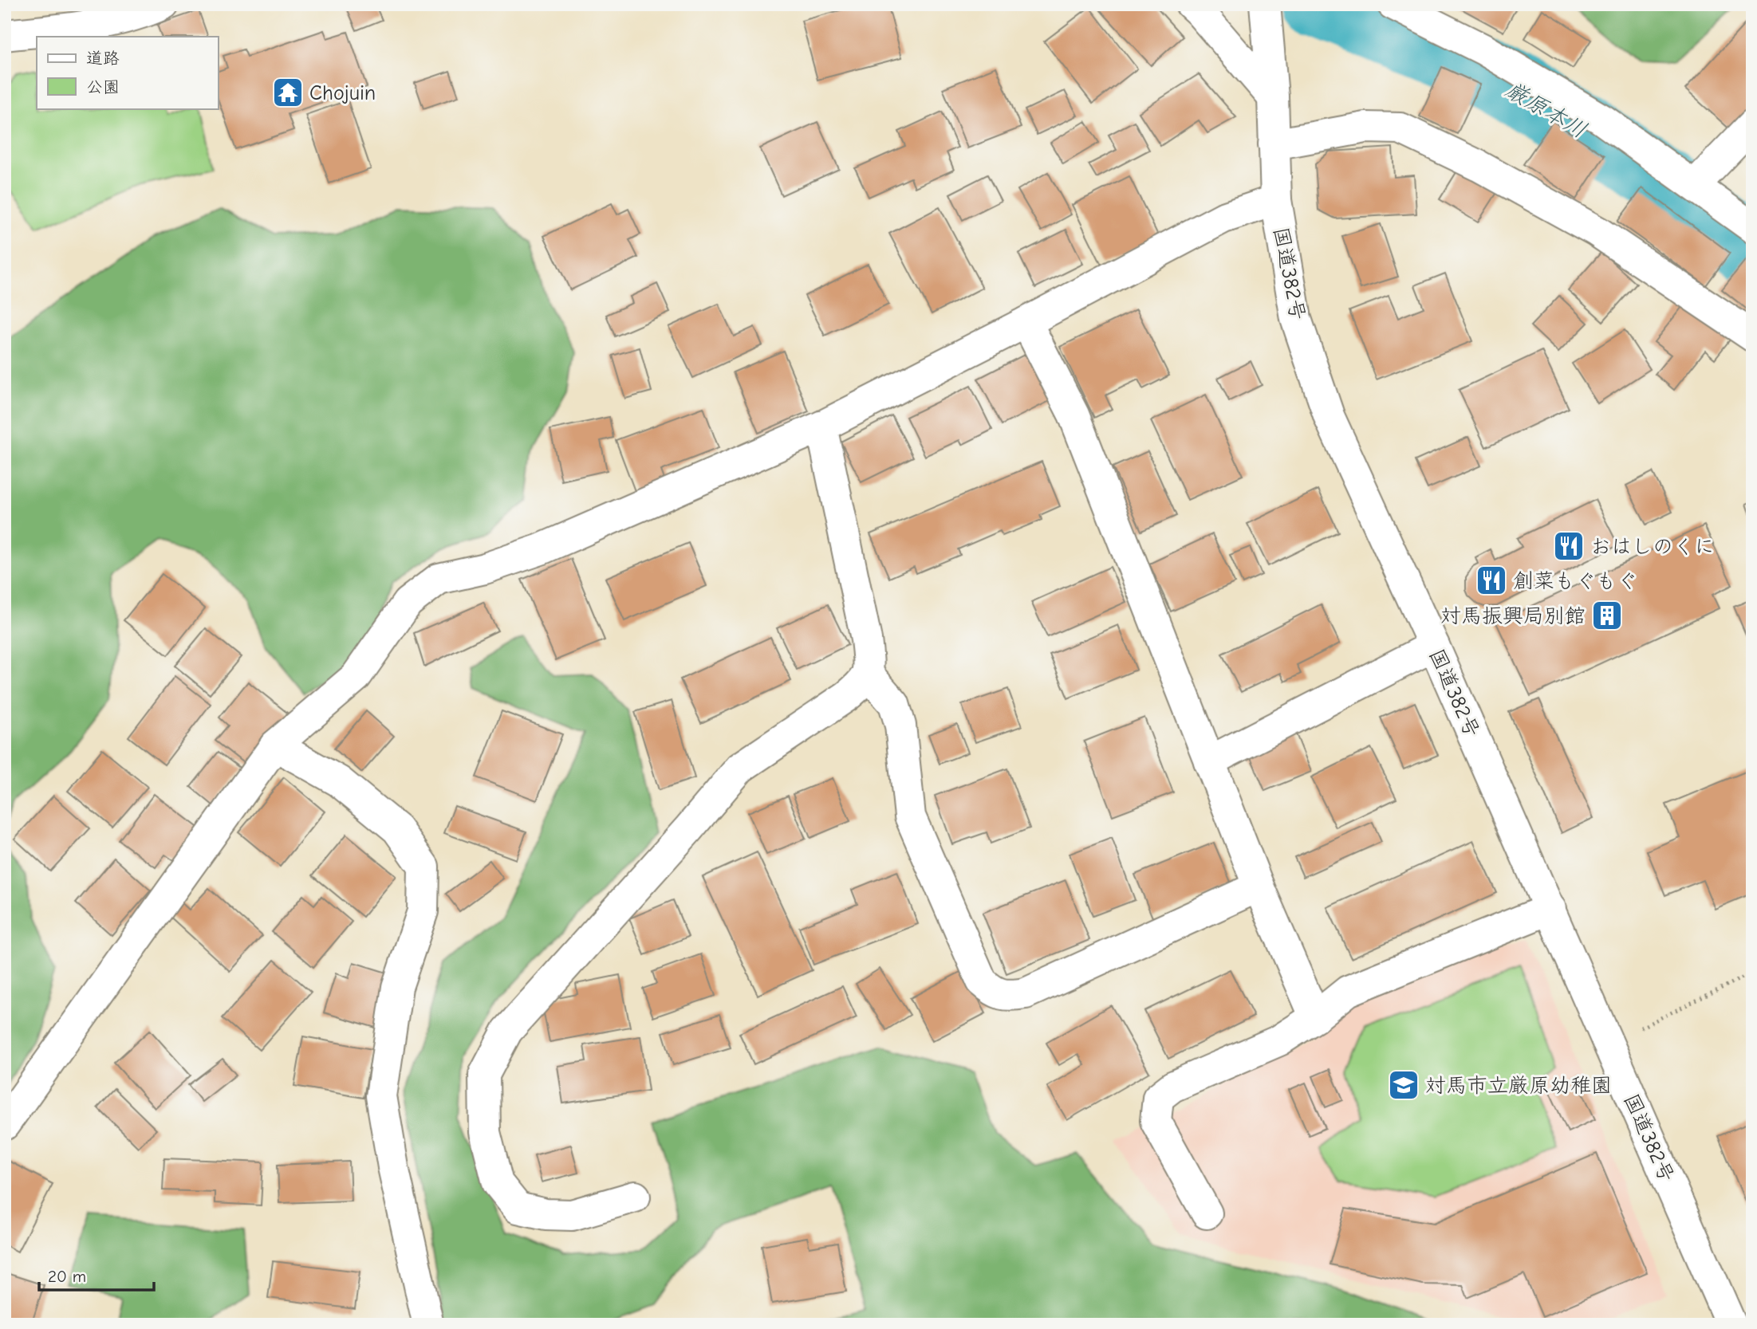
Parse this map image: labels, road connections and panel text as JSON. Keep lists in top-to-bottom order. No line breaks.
{"streets":{"main road":["国道382号"]},"water":["厳原本川"],"places":{"temple":["Chojuin"],"restaurant":["おはしのくに","創菜もぐもぐ"],"building":["対馬振興局別館"],"school or university":["対馬市立厳原幼稚園"]},"legend":["道路","公園"],"scale_bar":"20 m"}
